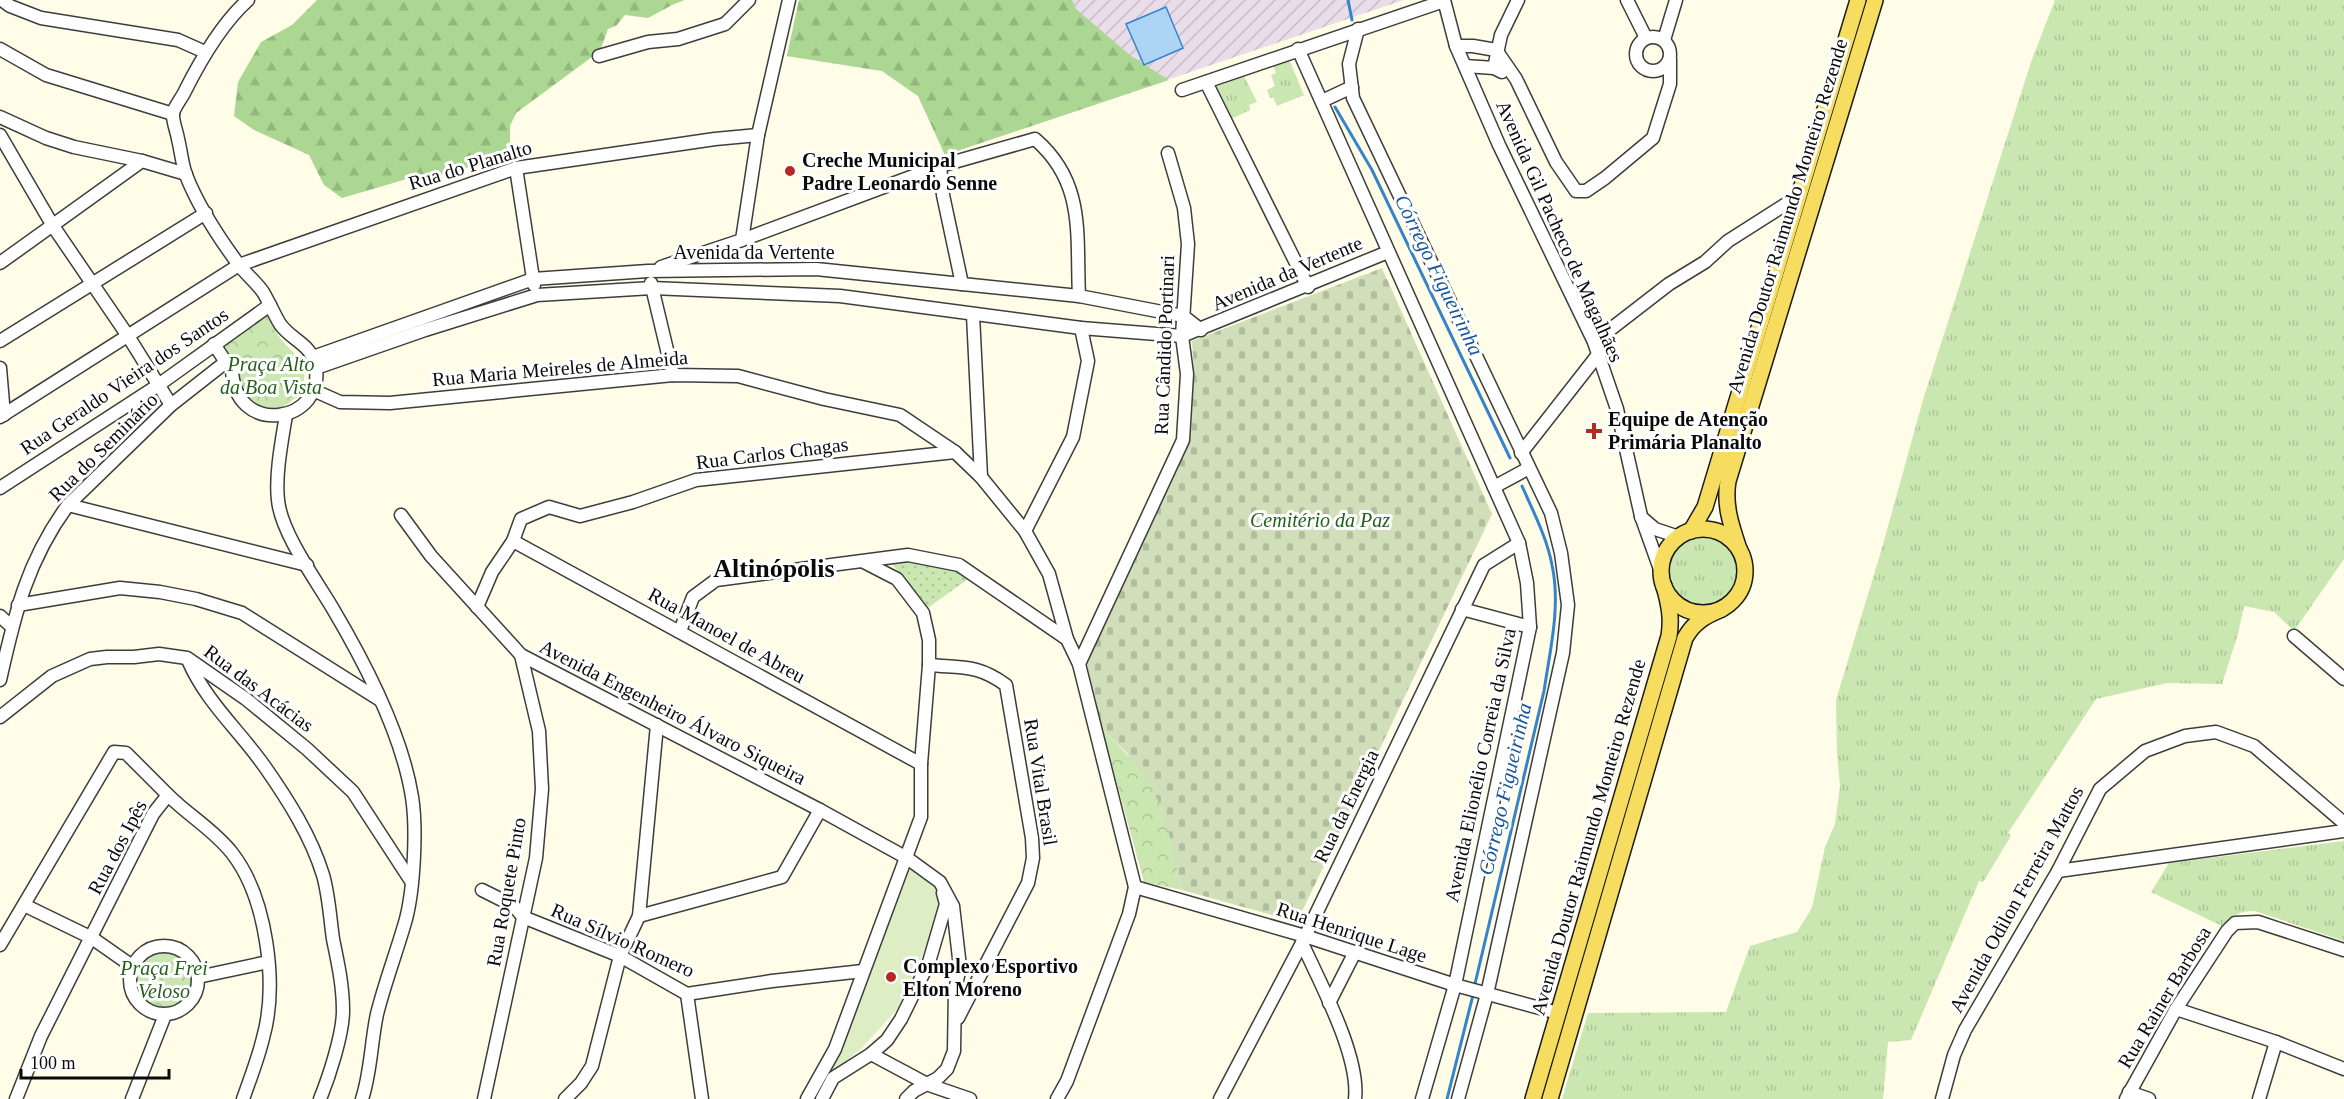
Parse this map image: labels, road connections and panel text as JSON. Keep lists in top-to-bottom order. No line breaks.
{"streets":{"main road":["Avenida Doutor Raimundo Monteiro Rezende"],"street":["Rua do Planalto","Avenida Gil Pacheco de Magalhães","Avenida da Vertente","Rua Cândido Portinari","Rua Maria Meireles de Almeida","Rua Geraldo Vieira dos Santos","Rua do Seminário","Rua Carlos Chagas","Rua Manoel de Abreu","Rua das Acácias","Avenida Engenheiro Álvaro Siqueira","Avenida Elionélio Correia da Silva","Rua Vital Brasil","Rua da Energia","Rua dos Ipês","Rua Roquete Pinto","Avenida Odilon Ferreira Mattos","Rua Henrique Lage","Rua Sílvio Romero","Rua Rainer Barbosa"]},"crossings":[["Avenida Doutor Raimundo Monteiro Rezende","Avenida Gil Pacheco de Magalhães"],["Avenida Doutor Raimundo Monteiro Rezende","Rua Henrique Lage"],["Avenida da Vertente","Rua Cândido Portinari"],["Avenida da Vertente","Avenida Elionélio Correia da Silva"],["Rua Cândido Portinari","Rua Maria Meireles de Almeida"],["Rua Maria Meireles de Almeida","Rua Carlos Chagas"],["Rua Maria Meireles de Almeida","Rua Henrique Lage"],["Rua Carlos Chagas","Rua Manoel de Abreu"],["Rua Carlos Chagas","Avenida Engenheiro Álvaro Siqueira"],["Avenida Engenheiro Álvaro Siqueira","Rua Roquete Pinto"],["Avenida Elionélio Correia da Silva","Rua da Energia"],["Avenida Elionélio Correia da Silva","Rua Henrique Lage"],["Rua da Energia","Rua Henrique Lage"],["Rua Roquete Pinto","Rua Sílvio Romero"]],"districts":["Altinópolis"],"water":["Córrego Figueirinha"],"parks":["Praça Alto da Boa Vista","Cemitério da Paz","Praça Frei Veloso"],"places":{"other":["Creche Municipal Padre Leonardo Senne","Complexo Esportivo Elton Moreno"],"health":["Equipe de Atenção Primária Planalto"]},"scale_bar":"100 m"}
